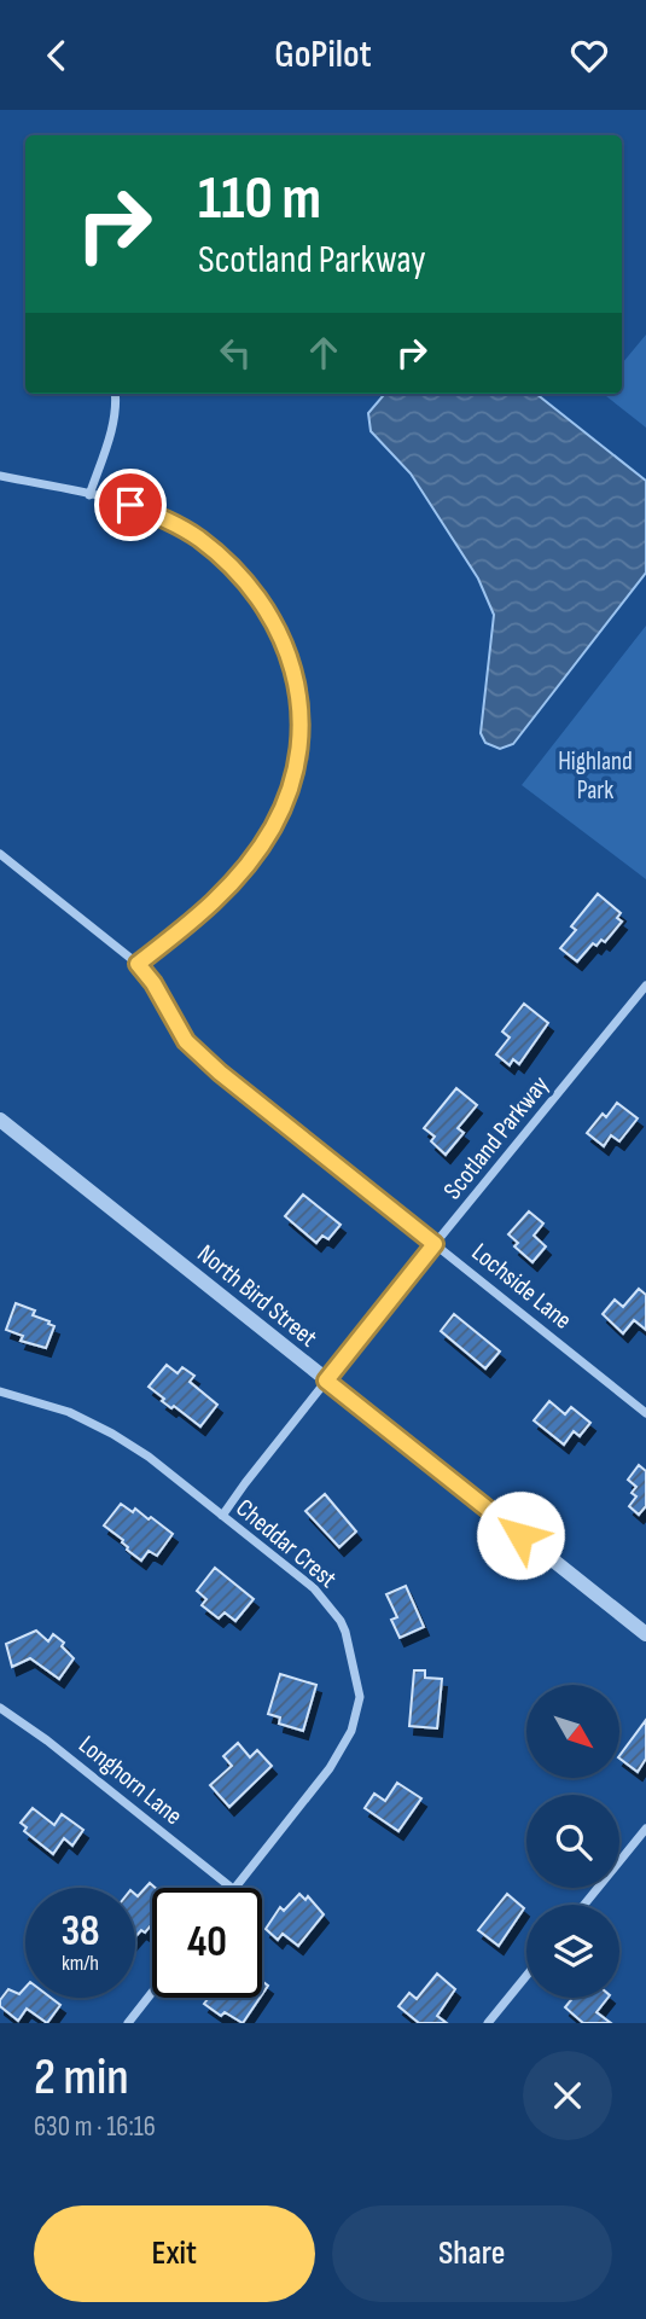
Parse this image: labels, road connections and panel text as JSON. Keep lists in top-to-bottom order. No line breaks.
{"streets":{"street":["Scotland Parkway","Lochside Lane","North Bird Street","Cheddar Crest","Longhorn Lane"]},"crossings":[["Scotland Parkway","Lochside Lane"],["Scotland Parkway","North Bird Street"],["Scotland Parkway","Cheddar Crest"]],"parks":["Highland Park"],"north":"bottom right","page":{"header":"GoPilot","turn":["110 m","Scotland Parkway"],"speed":"38 km/h","limit":"40","heading":["2 min","630 m · 16:16"],"buttons":["Exit","Share"]}}
